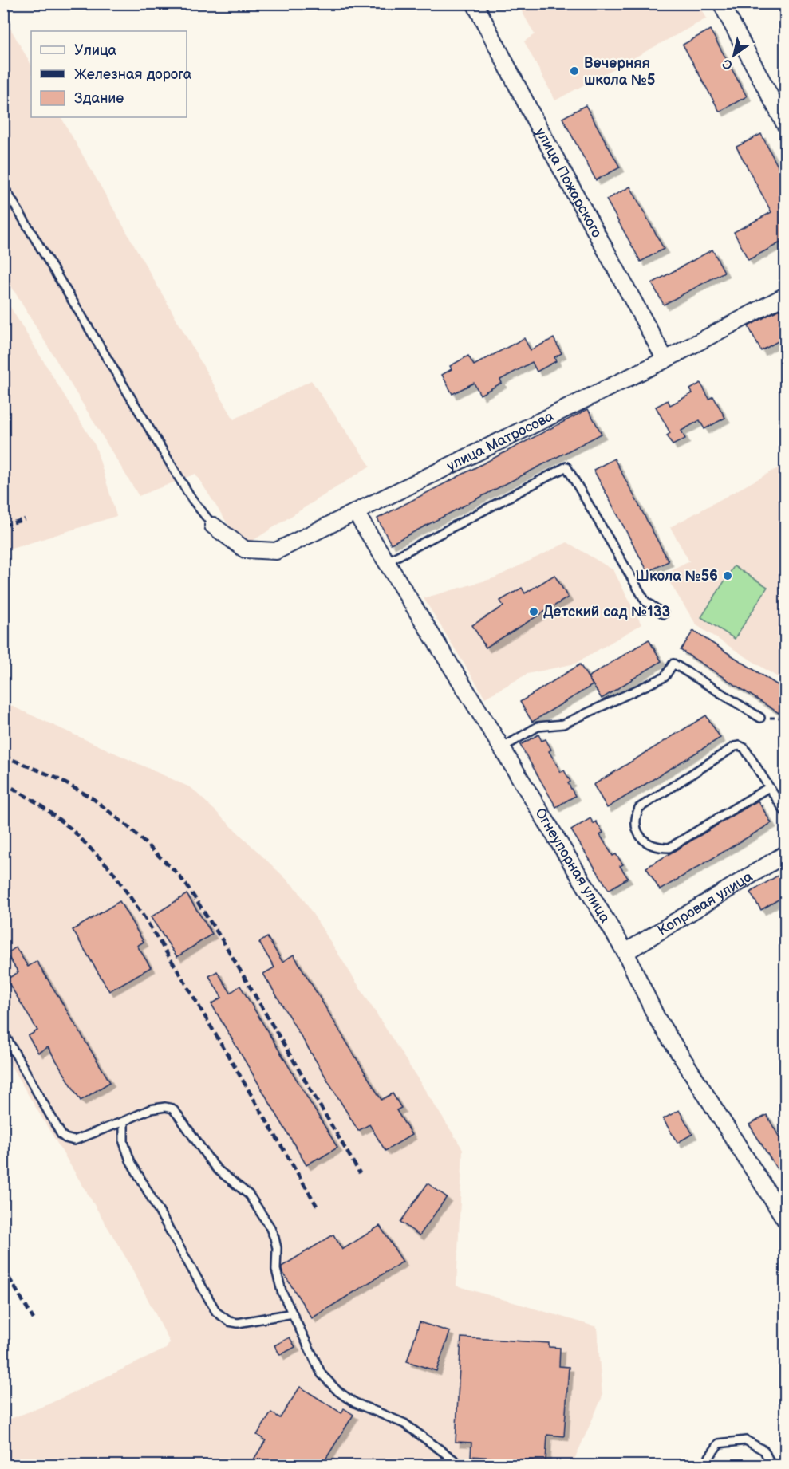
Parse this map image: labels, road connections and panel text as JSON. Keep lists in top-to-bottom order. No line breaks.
{"streets":{"street":["улица Пожарского","улица Матросова","Огнеупорная улица","Копровая улица"]},"crossings":[["улица Пожарского","улица Матросова"],["улица Матросова","Огнеупорная улица"],["Огнеупорная улица","Копровая улица"]],"places":["Вечерняя школа №5","Школа №56","Детский сад №133"],"legend":["Улица","Железная дорога","Здание"],"north":"bottom left"}
